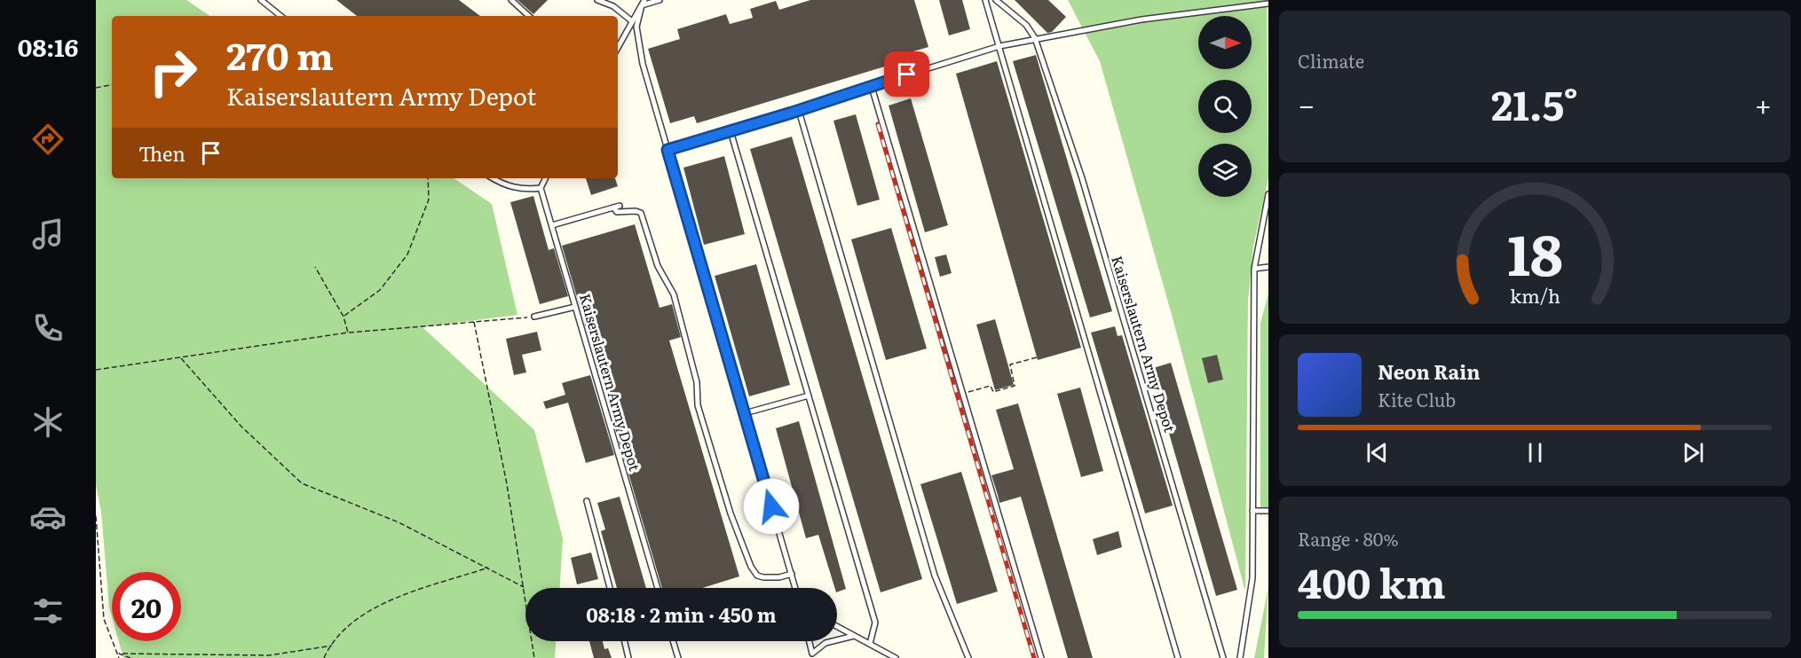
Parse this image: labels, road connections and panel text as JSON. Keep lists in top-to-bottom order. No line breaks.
{"streets":{"lane":["Kaiserslautern Army Depot"]},"north":"right","page":{"tabs":"08:16","tile":["Climate",["Range · 80%","400 km"]],"turn":["270 m","Kaiserslautern Army Depot"],"heat":["−","21.5°","+"],"then":"Then","song":["Neon Rain","Kite Club"],"limit":"20","trip":"08:18 · 2 min · 450 m","gauge":["18","km/h"]}}
